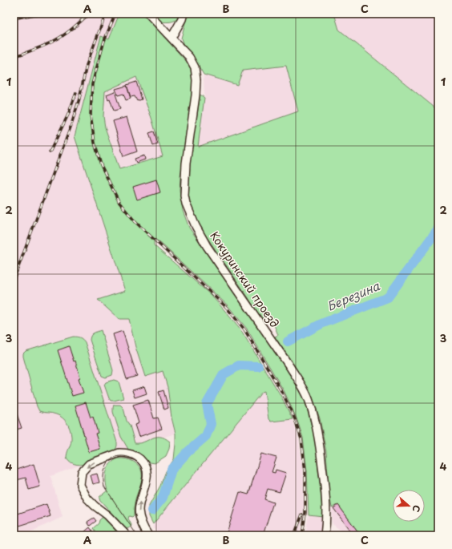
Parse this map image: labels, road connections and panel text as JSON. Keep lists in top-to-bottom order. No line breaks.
{"streets":{"street":["Кокуринский проезд"]},"water":["Березина"],"north":"right","grid":{"columns":["A","B","C"],"rows":["1","2","3","4"]}}
